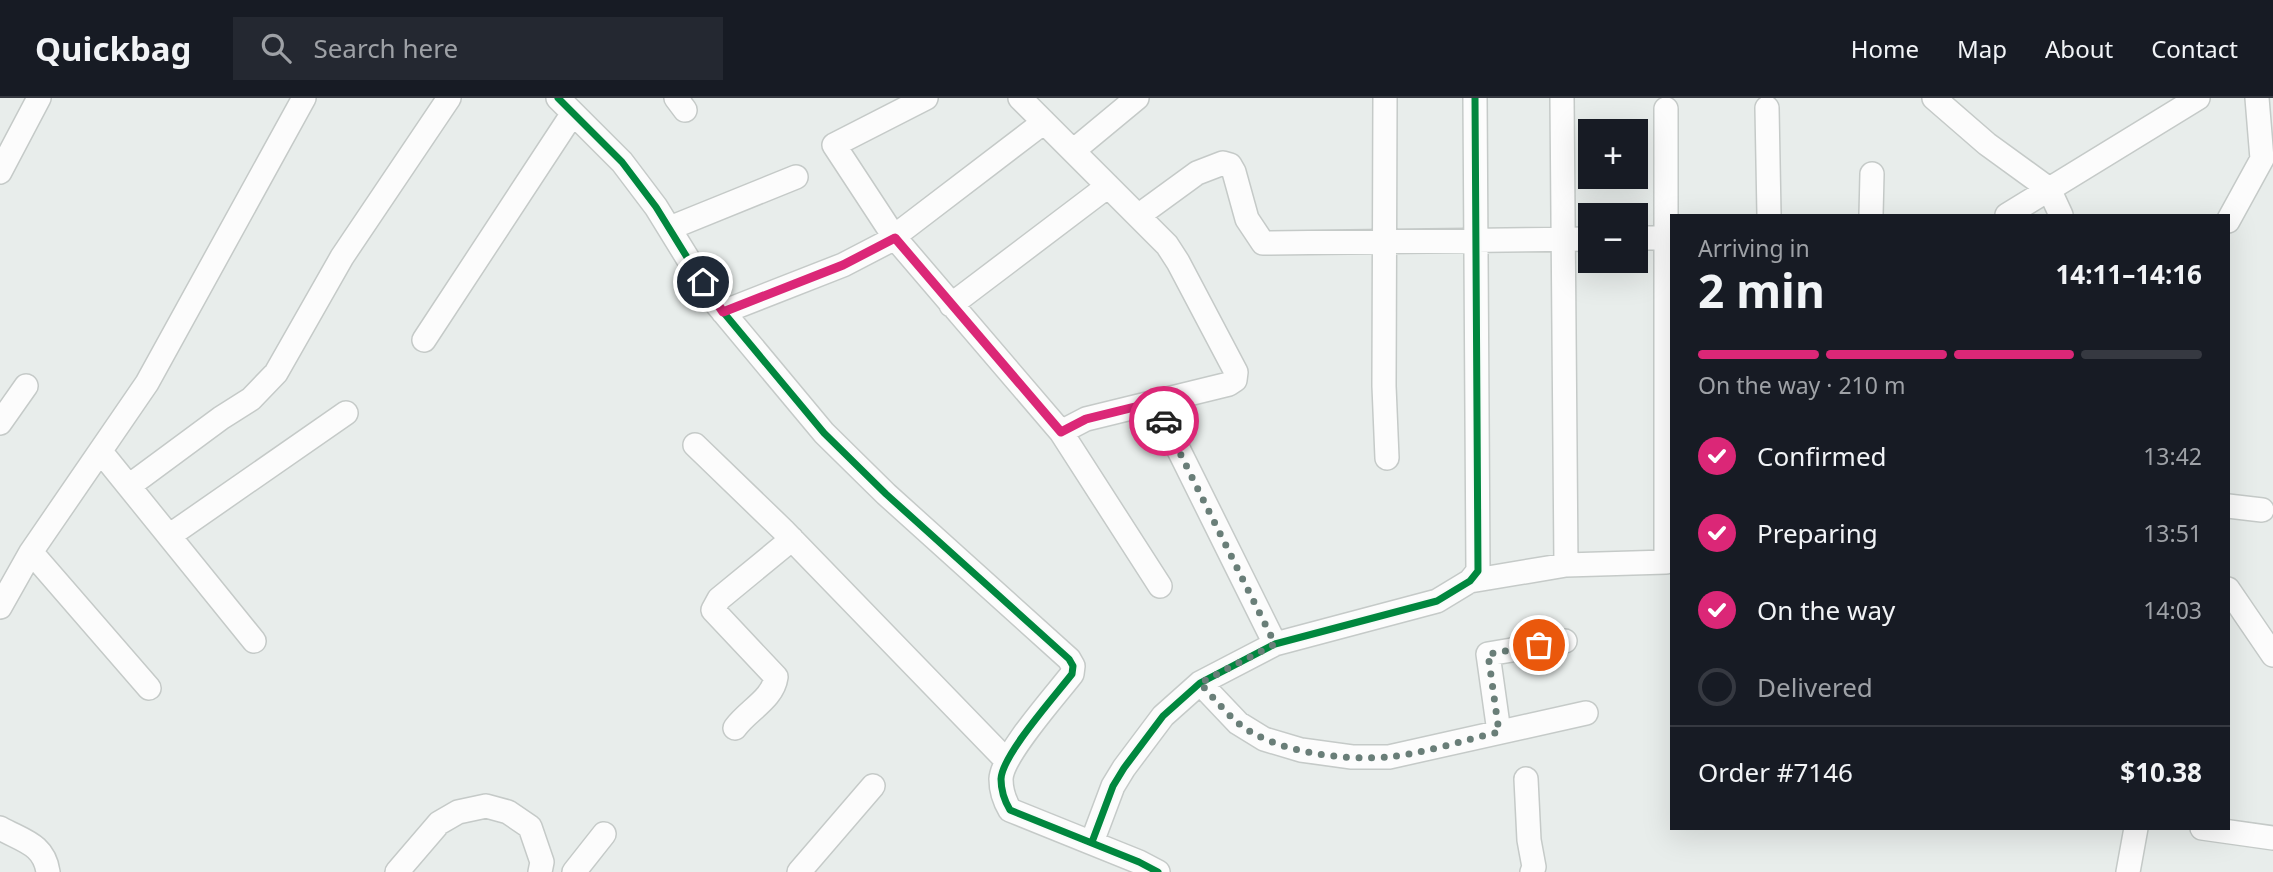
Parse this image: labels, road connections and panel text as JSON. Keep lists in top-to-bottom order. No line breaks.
{"page":{"header":"Quickbag","search":"Search here","nav":["Home","Map","About","Contact"],"map_buttons":["+","−"],"heading":["2 min","Arriving in","14:11–14:16"],"panel":["Order #7146","$10.38"],"bar":"On the way · 210 m","list":[["Confirmed","13:42"],["Preparing","13:51"],["On the way","14:03"],"Delivered"]}}
